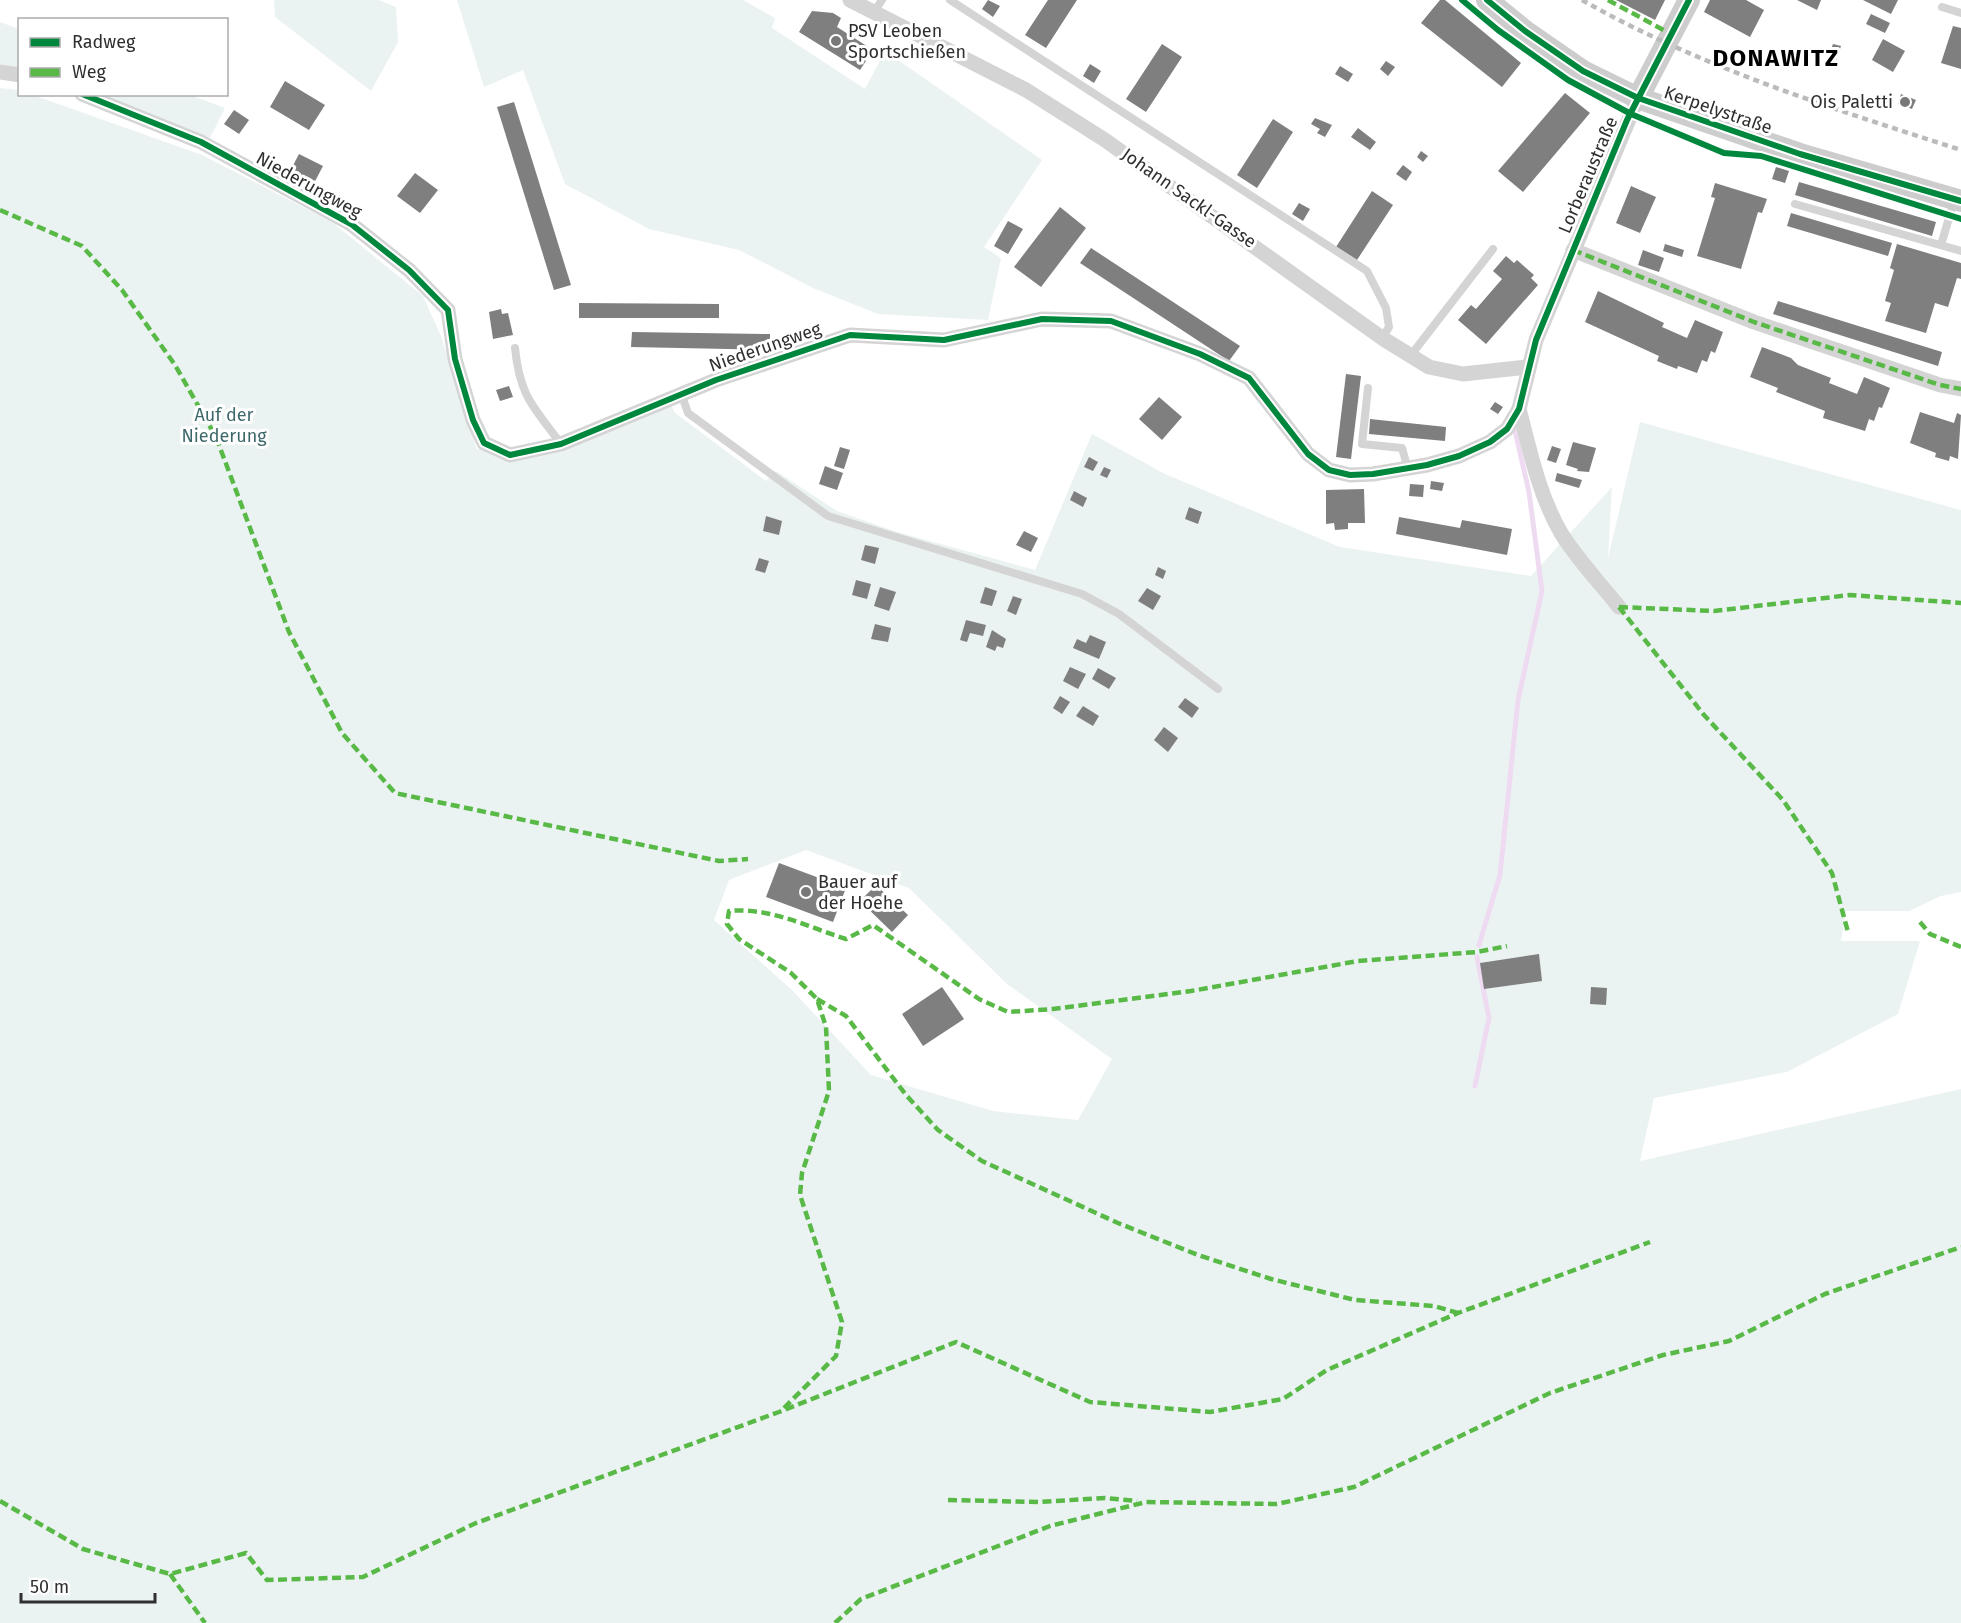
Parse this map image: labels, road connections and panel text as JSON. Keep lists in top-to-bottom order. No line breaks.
{"streets":{"main road":["Kerpelystraße","Lorberaustraße"],"street":["Niederungweg","Johann Sackl-Gasse"]},"crossings":[["Kerpelystraße","Lorberaustraße"],["Lorberaustraße","Niederungweg"],["Lorberaustraße","Johann Sackl-Gasse"],["Niederungweg","Johann Sackl-Gasse"]],"districts":["DONAWITZ"],"parks":["Auf der Niederung"],"places":["PSV Leoben Sportschießen","Ois Paletti","Bauer auf der Hoehe"],"legend":["Radweg","Weg"],"scale_bar":"50 m"}
